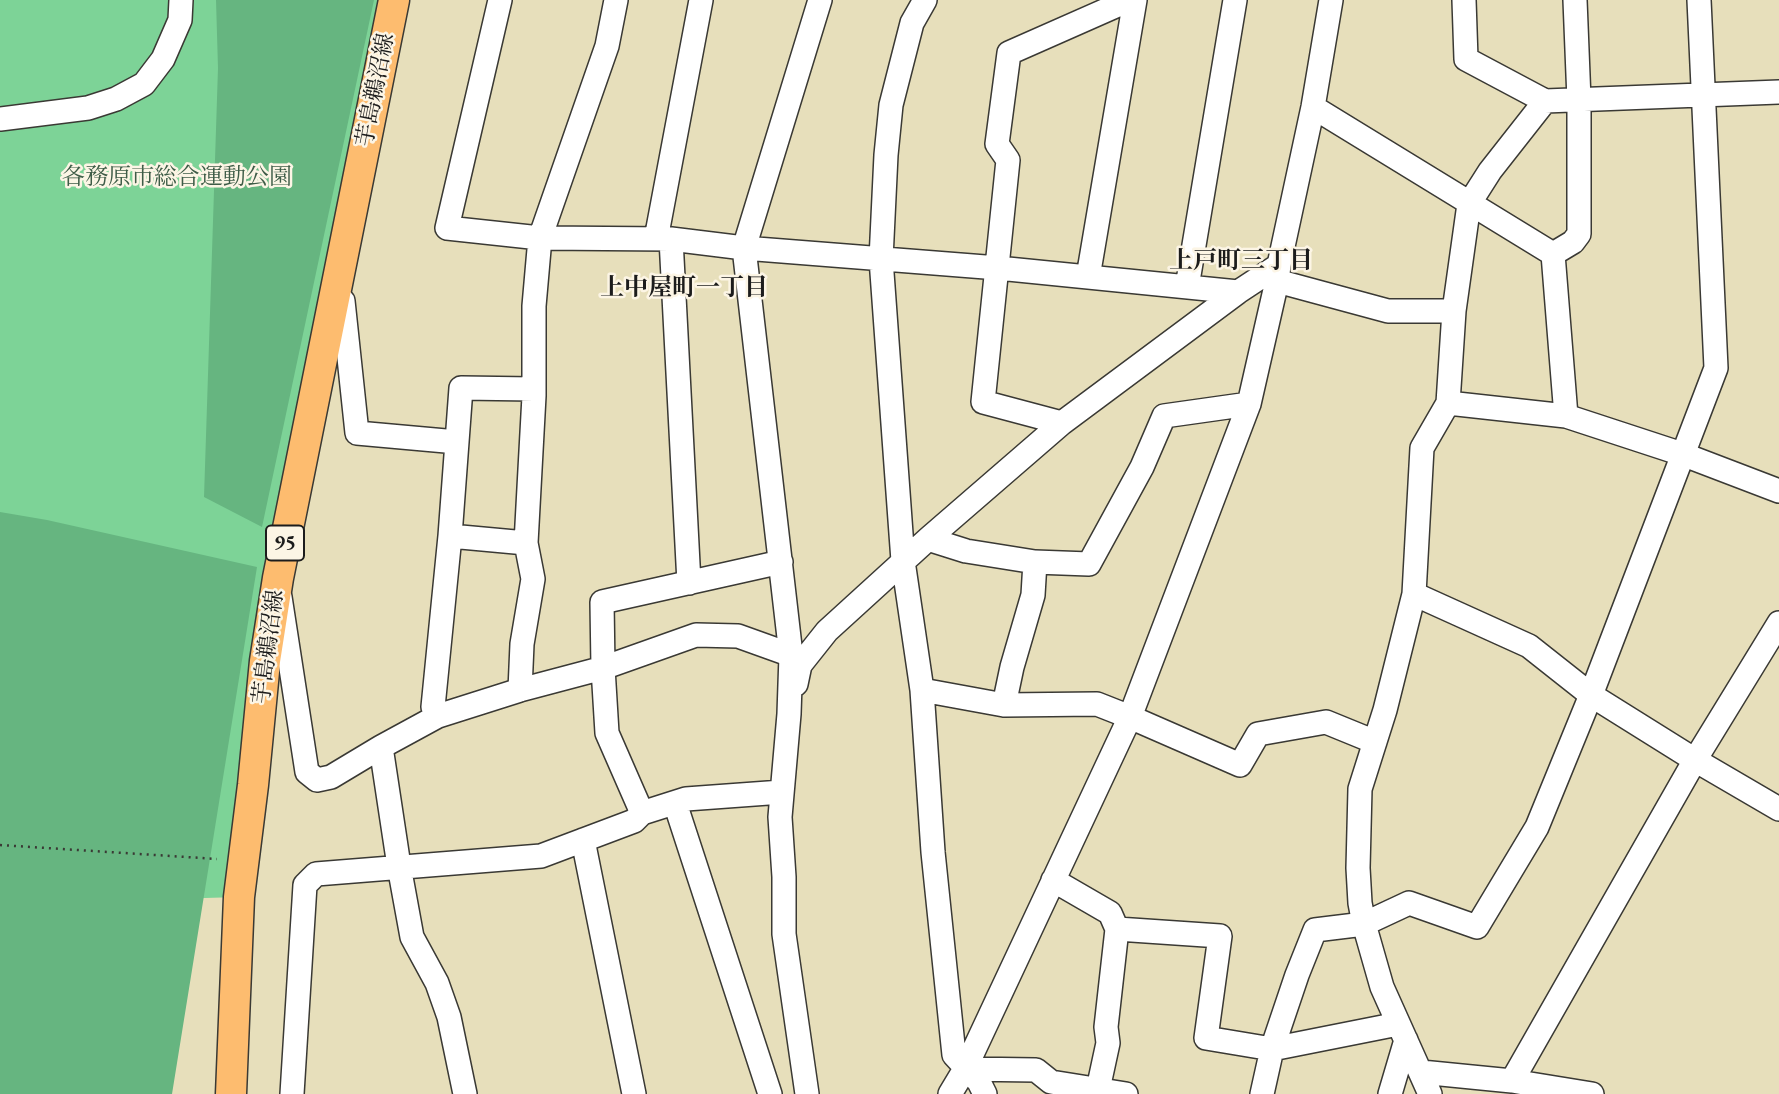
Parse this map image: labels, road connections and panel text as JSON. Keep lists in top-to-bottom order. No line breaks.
{"streets":{"main road":["芋島鵜沼線","95"]},"districts":["上戸町三丁目","上中屋町一丁目"],"parks":["各務原市総合運動公園"]}
